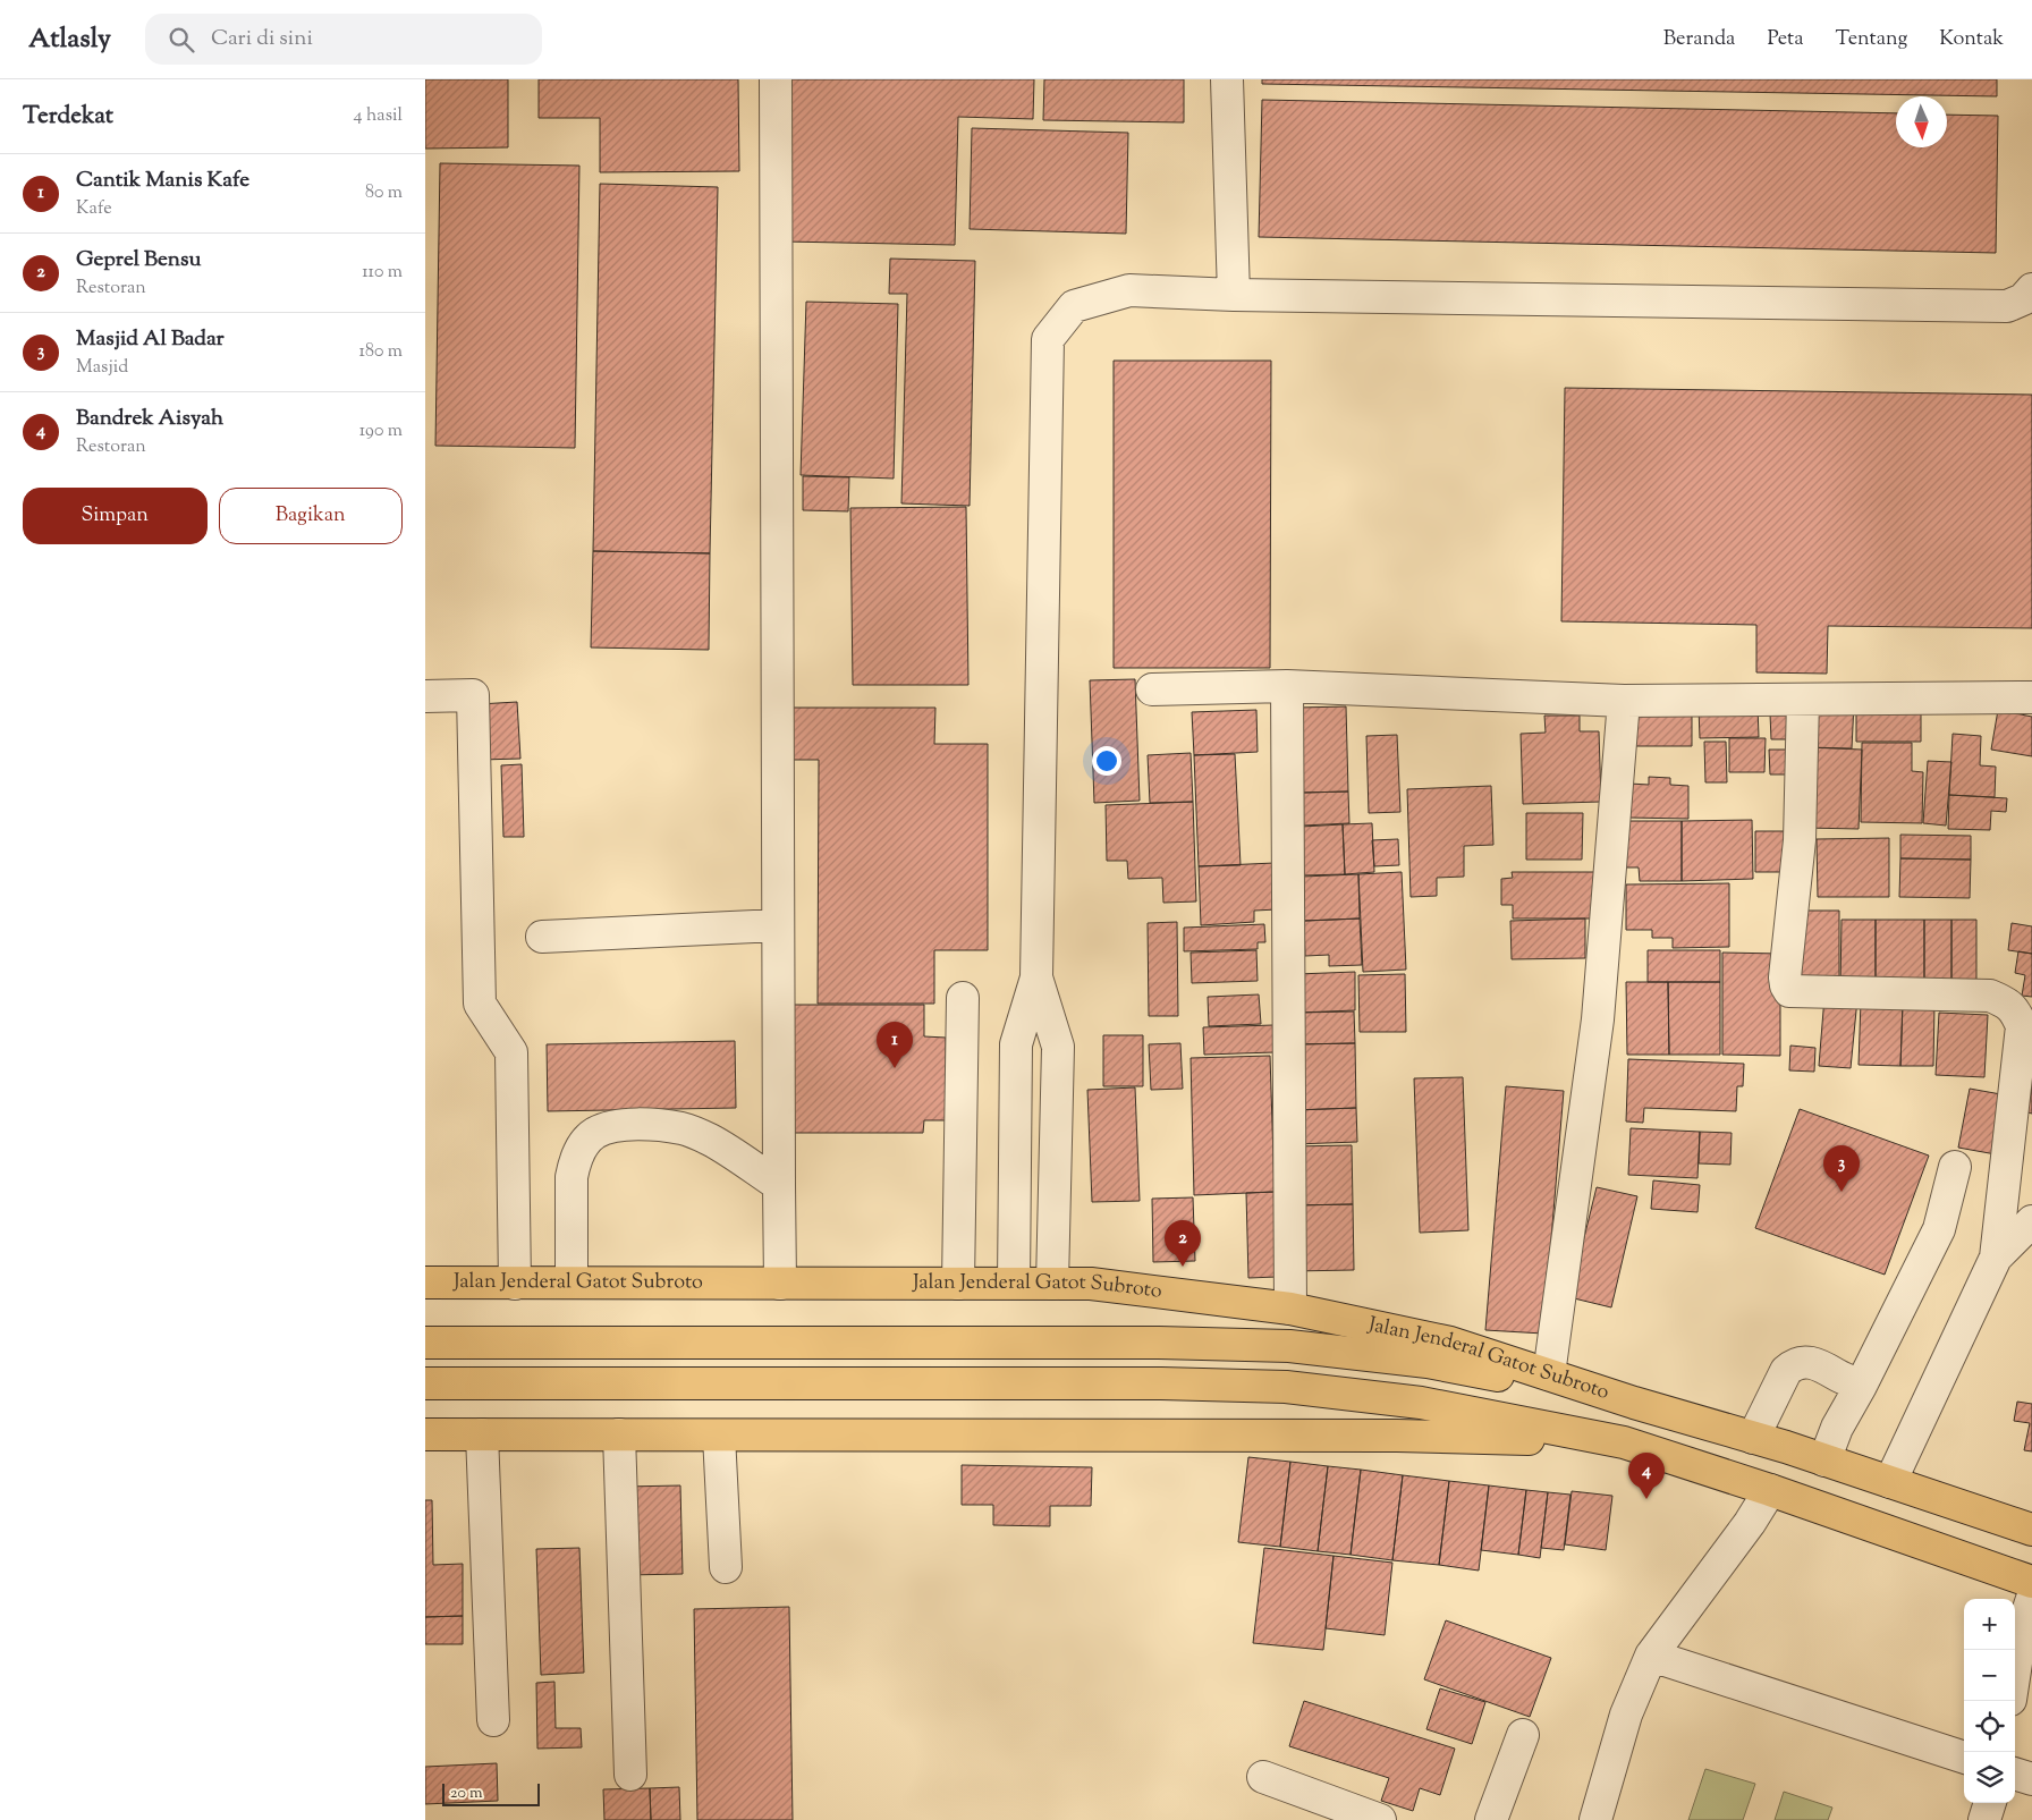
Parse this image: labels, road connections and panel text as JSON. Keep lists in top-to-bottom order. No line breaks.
{"streets":{"highway":["Jalan Jenderal Gatot Subroto"]},"scale_bar":"20 m","north":"bottom","page":{"header":"Atlasly","search":"Cari di sini","nav":["Beranda","Peta","Tentang","Kontak"],"heading":["Terdekat","4 hasil"],"list":[{"mark":"1","name":"Cantik Manis Kafe","note":"Kafe","value":"80 m"},{"mark":"2","name":"Geprel Bensu","note":"Restoran","value":"110 m"},{"mark":"3","name":"Masjid Al Badar","note":"Masjid","value":"180 m"},{"mark":"4","name":"Bandrek Aisyah","note":"Restoran","value":"190 m"}],"buttons":["Simpan","Bagikan"],"pins":["1","3","2","4"],"map_buttons":["+","−"],"scale":"20 m"}}
